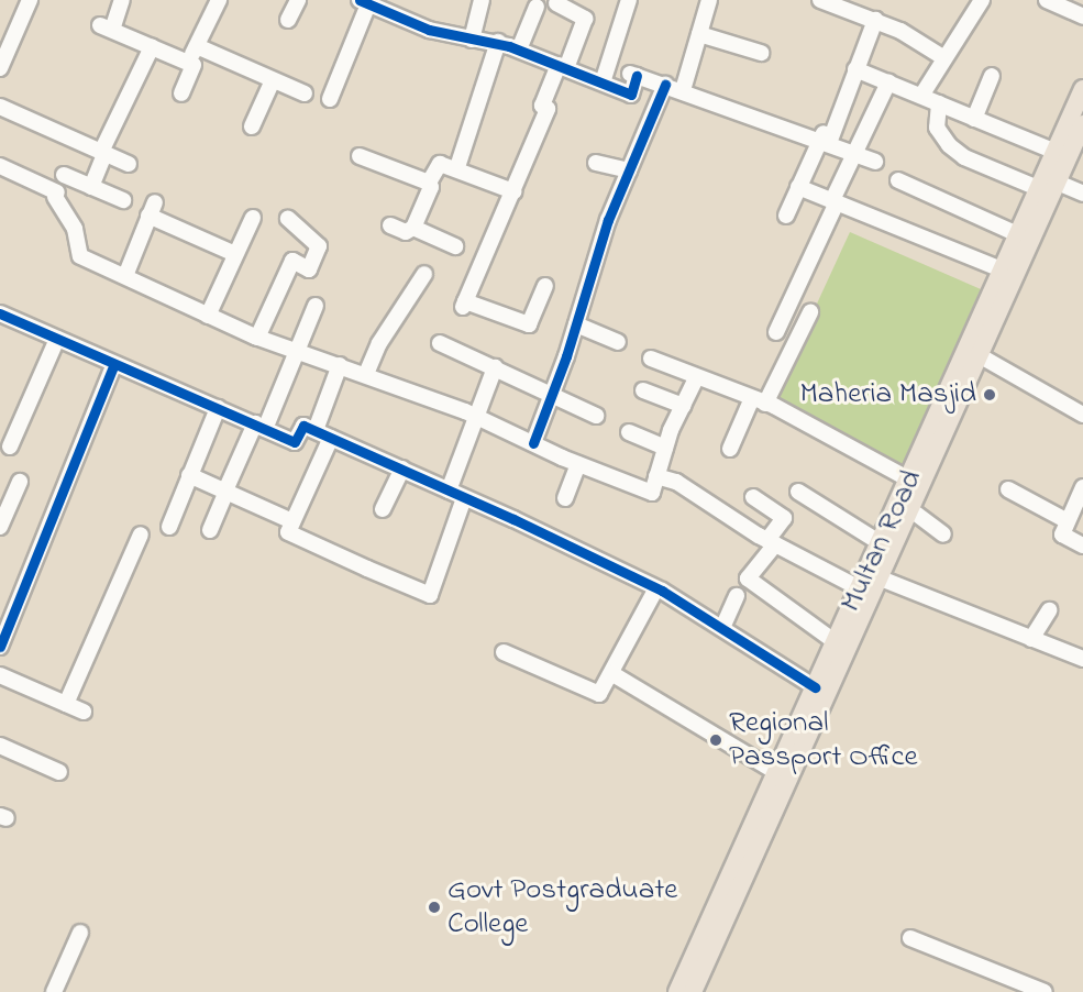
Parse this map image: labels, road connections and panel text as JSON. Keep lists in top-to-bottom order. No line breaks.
{"streets":{"main road":["Multan Road"]},"places":["Maheria Masjid","Regional Passport Office","Govt Postgraduate College"]}
